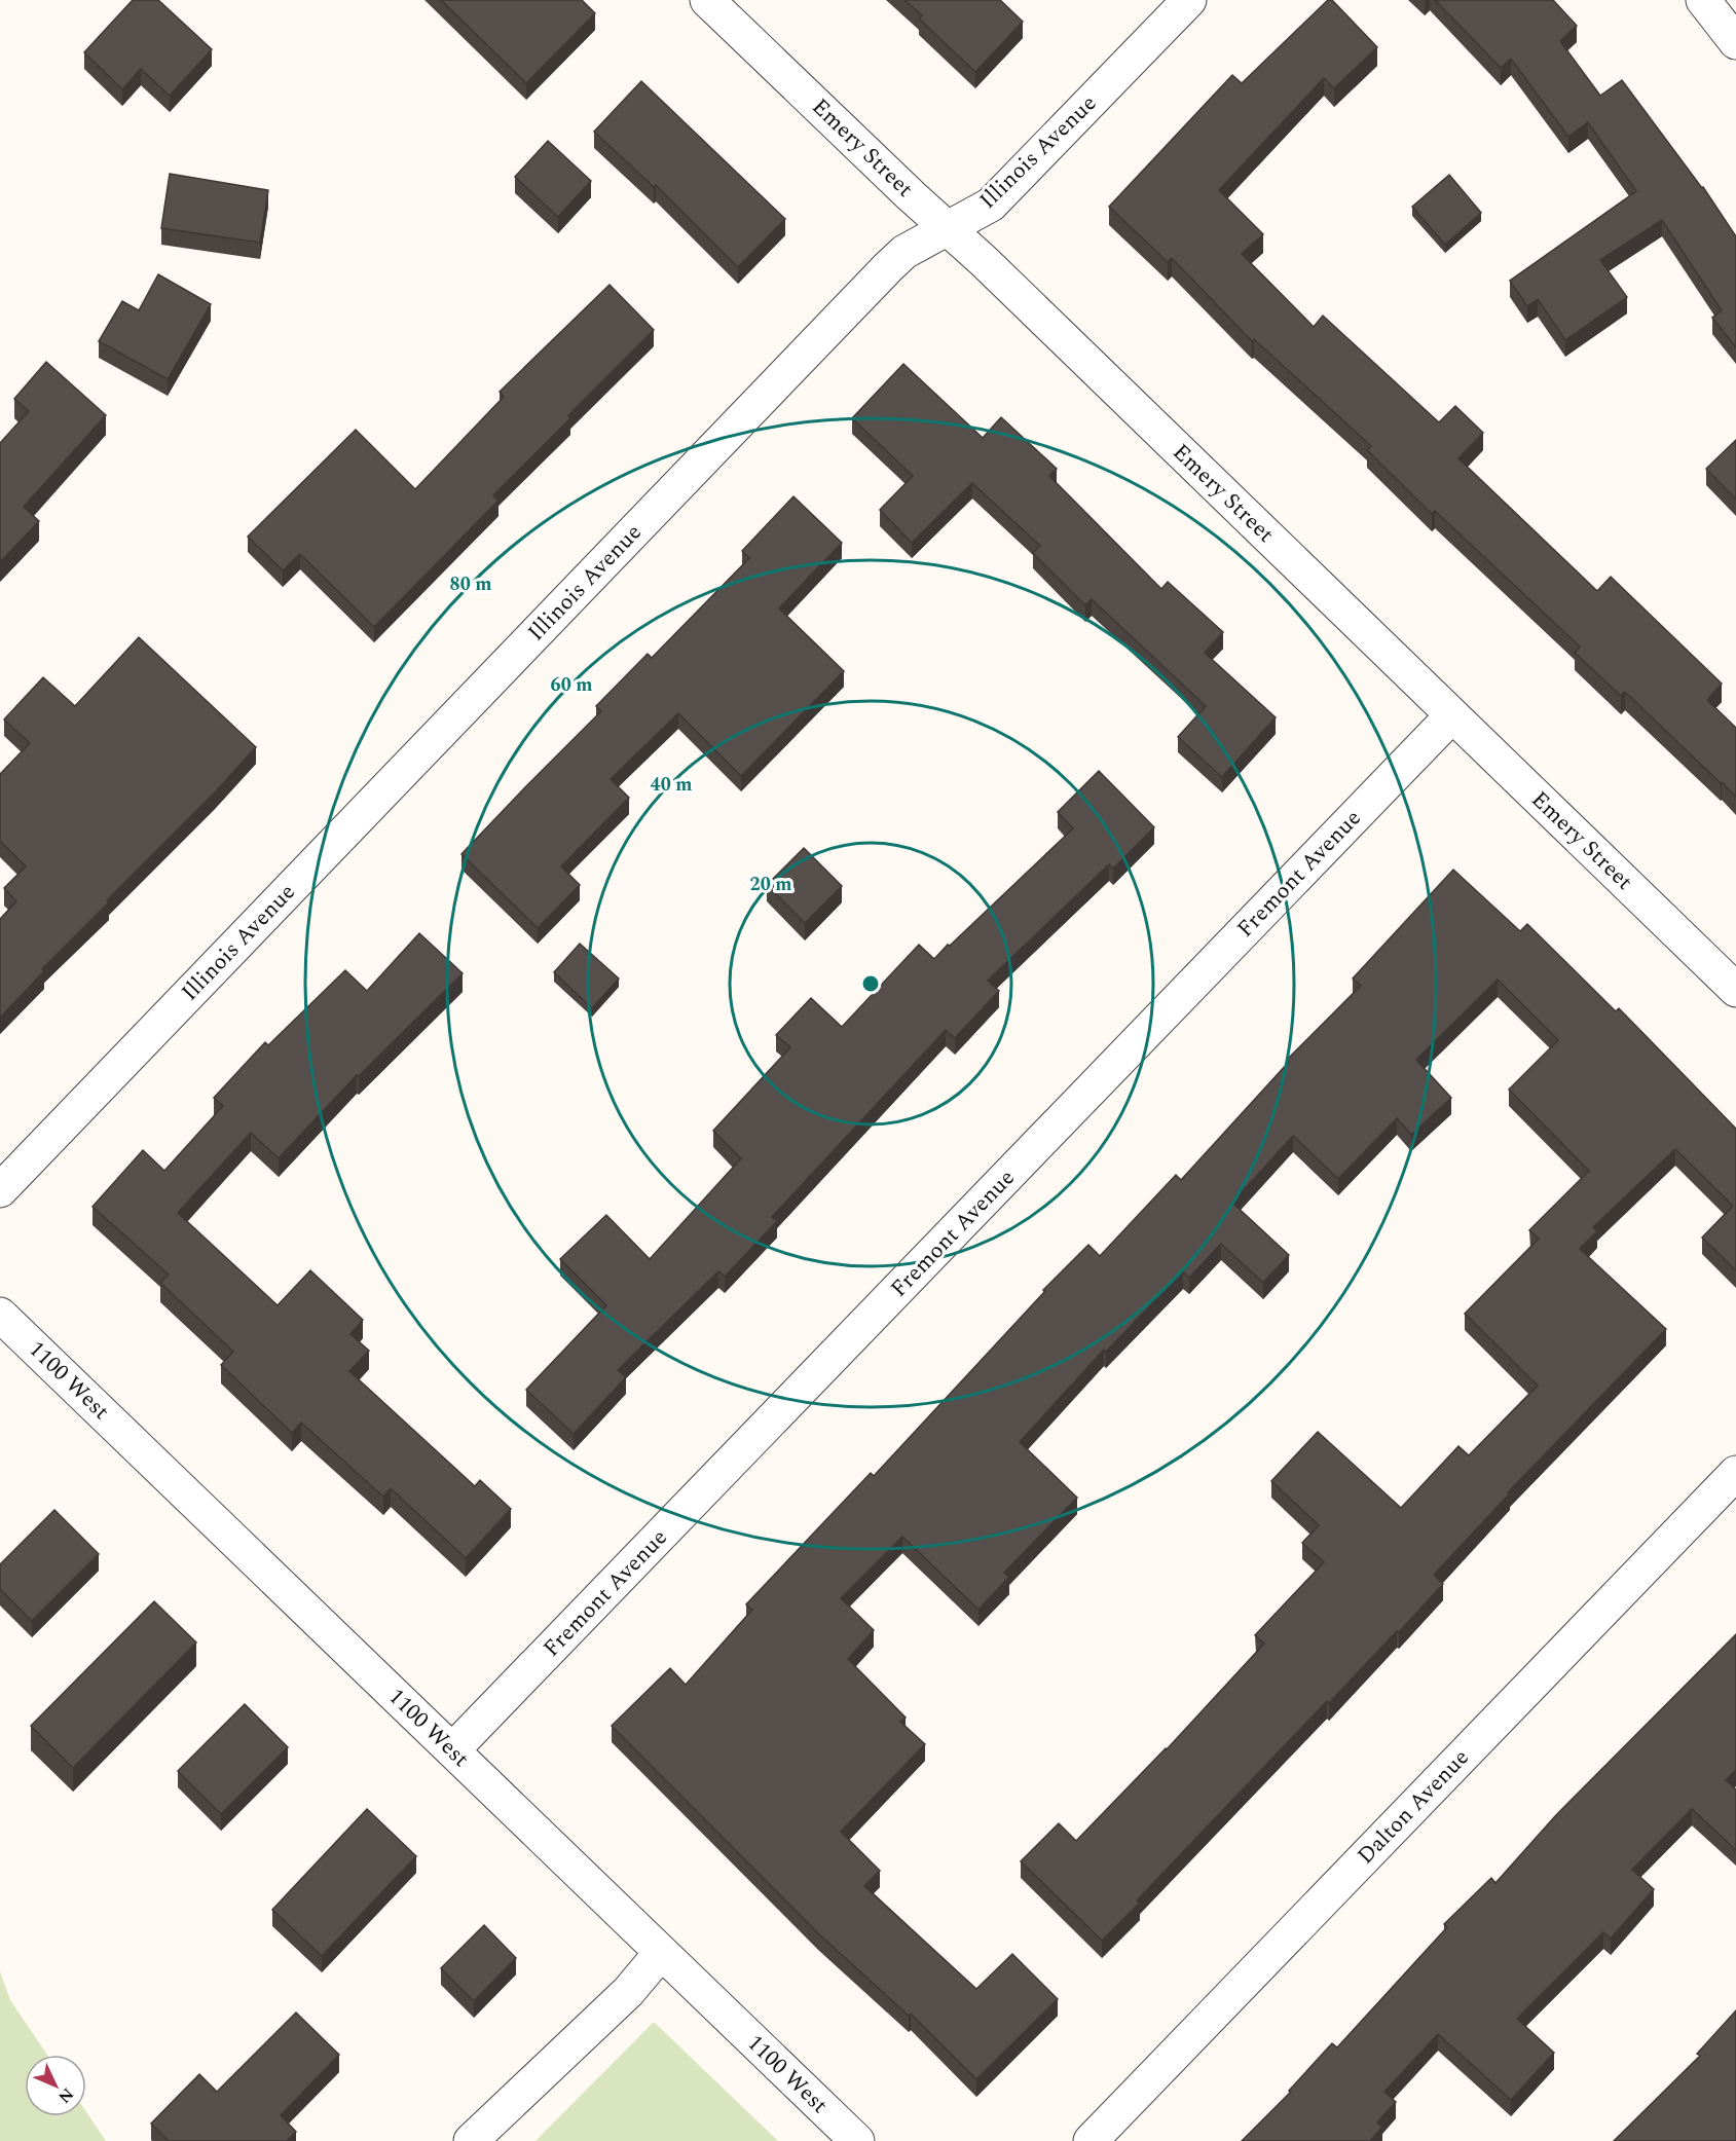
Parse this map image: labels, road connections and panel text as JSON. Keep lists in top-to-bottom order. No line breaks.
{"streets":{"street":["Emery Street","Illinois Avenue","Fremont Avenue","1100 West","Dalton Avenue"]},"crossings":[["Emery Street","Illinois Avenue"],["Emery Street","Fremont Avenue"],["Fremont Avenue","1100 West"]],"north":"bottom right","rings":["80 m","60 m","40 m","20 m"]}
